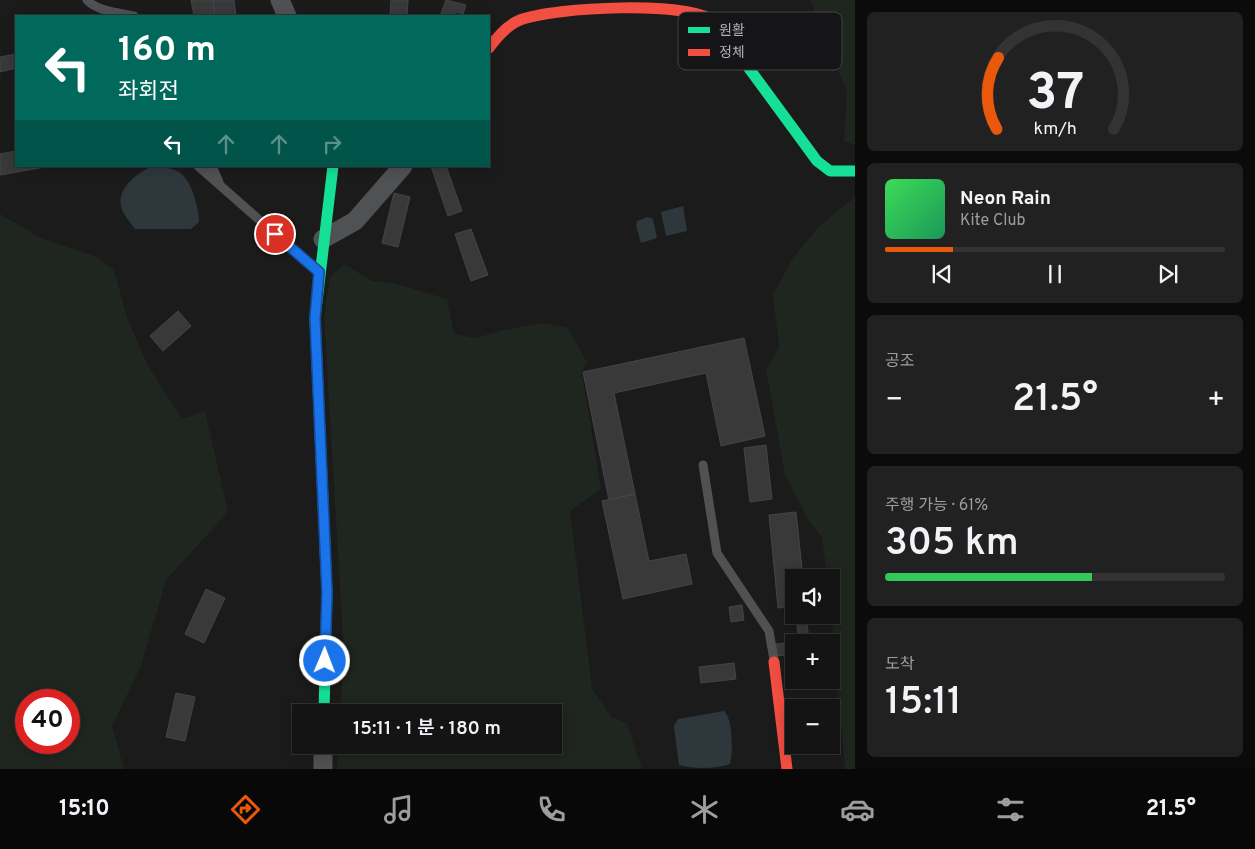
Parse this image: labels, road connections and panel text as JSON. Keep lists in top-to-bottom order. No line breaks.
{"legend":["원활","정체"],"page":{"turn":["160 m","좌회전"],"song":["Neon Rain","Kite Club"],"tile":["공조",["주행 가능 · 61%","305 km"],["도착","15:11"]],"heat":["−","21.5°","+"],"map_buttons":["+","−"],"limit":"40","trip":"15:11 · 1 분 · 180 m","tabs":["15:10","21.5°"],"gauge":["37","km/h"]}}
